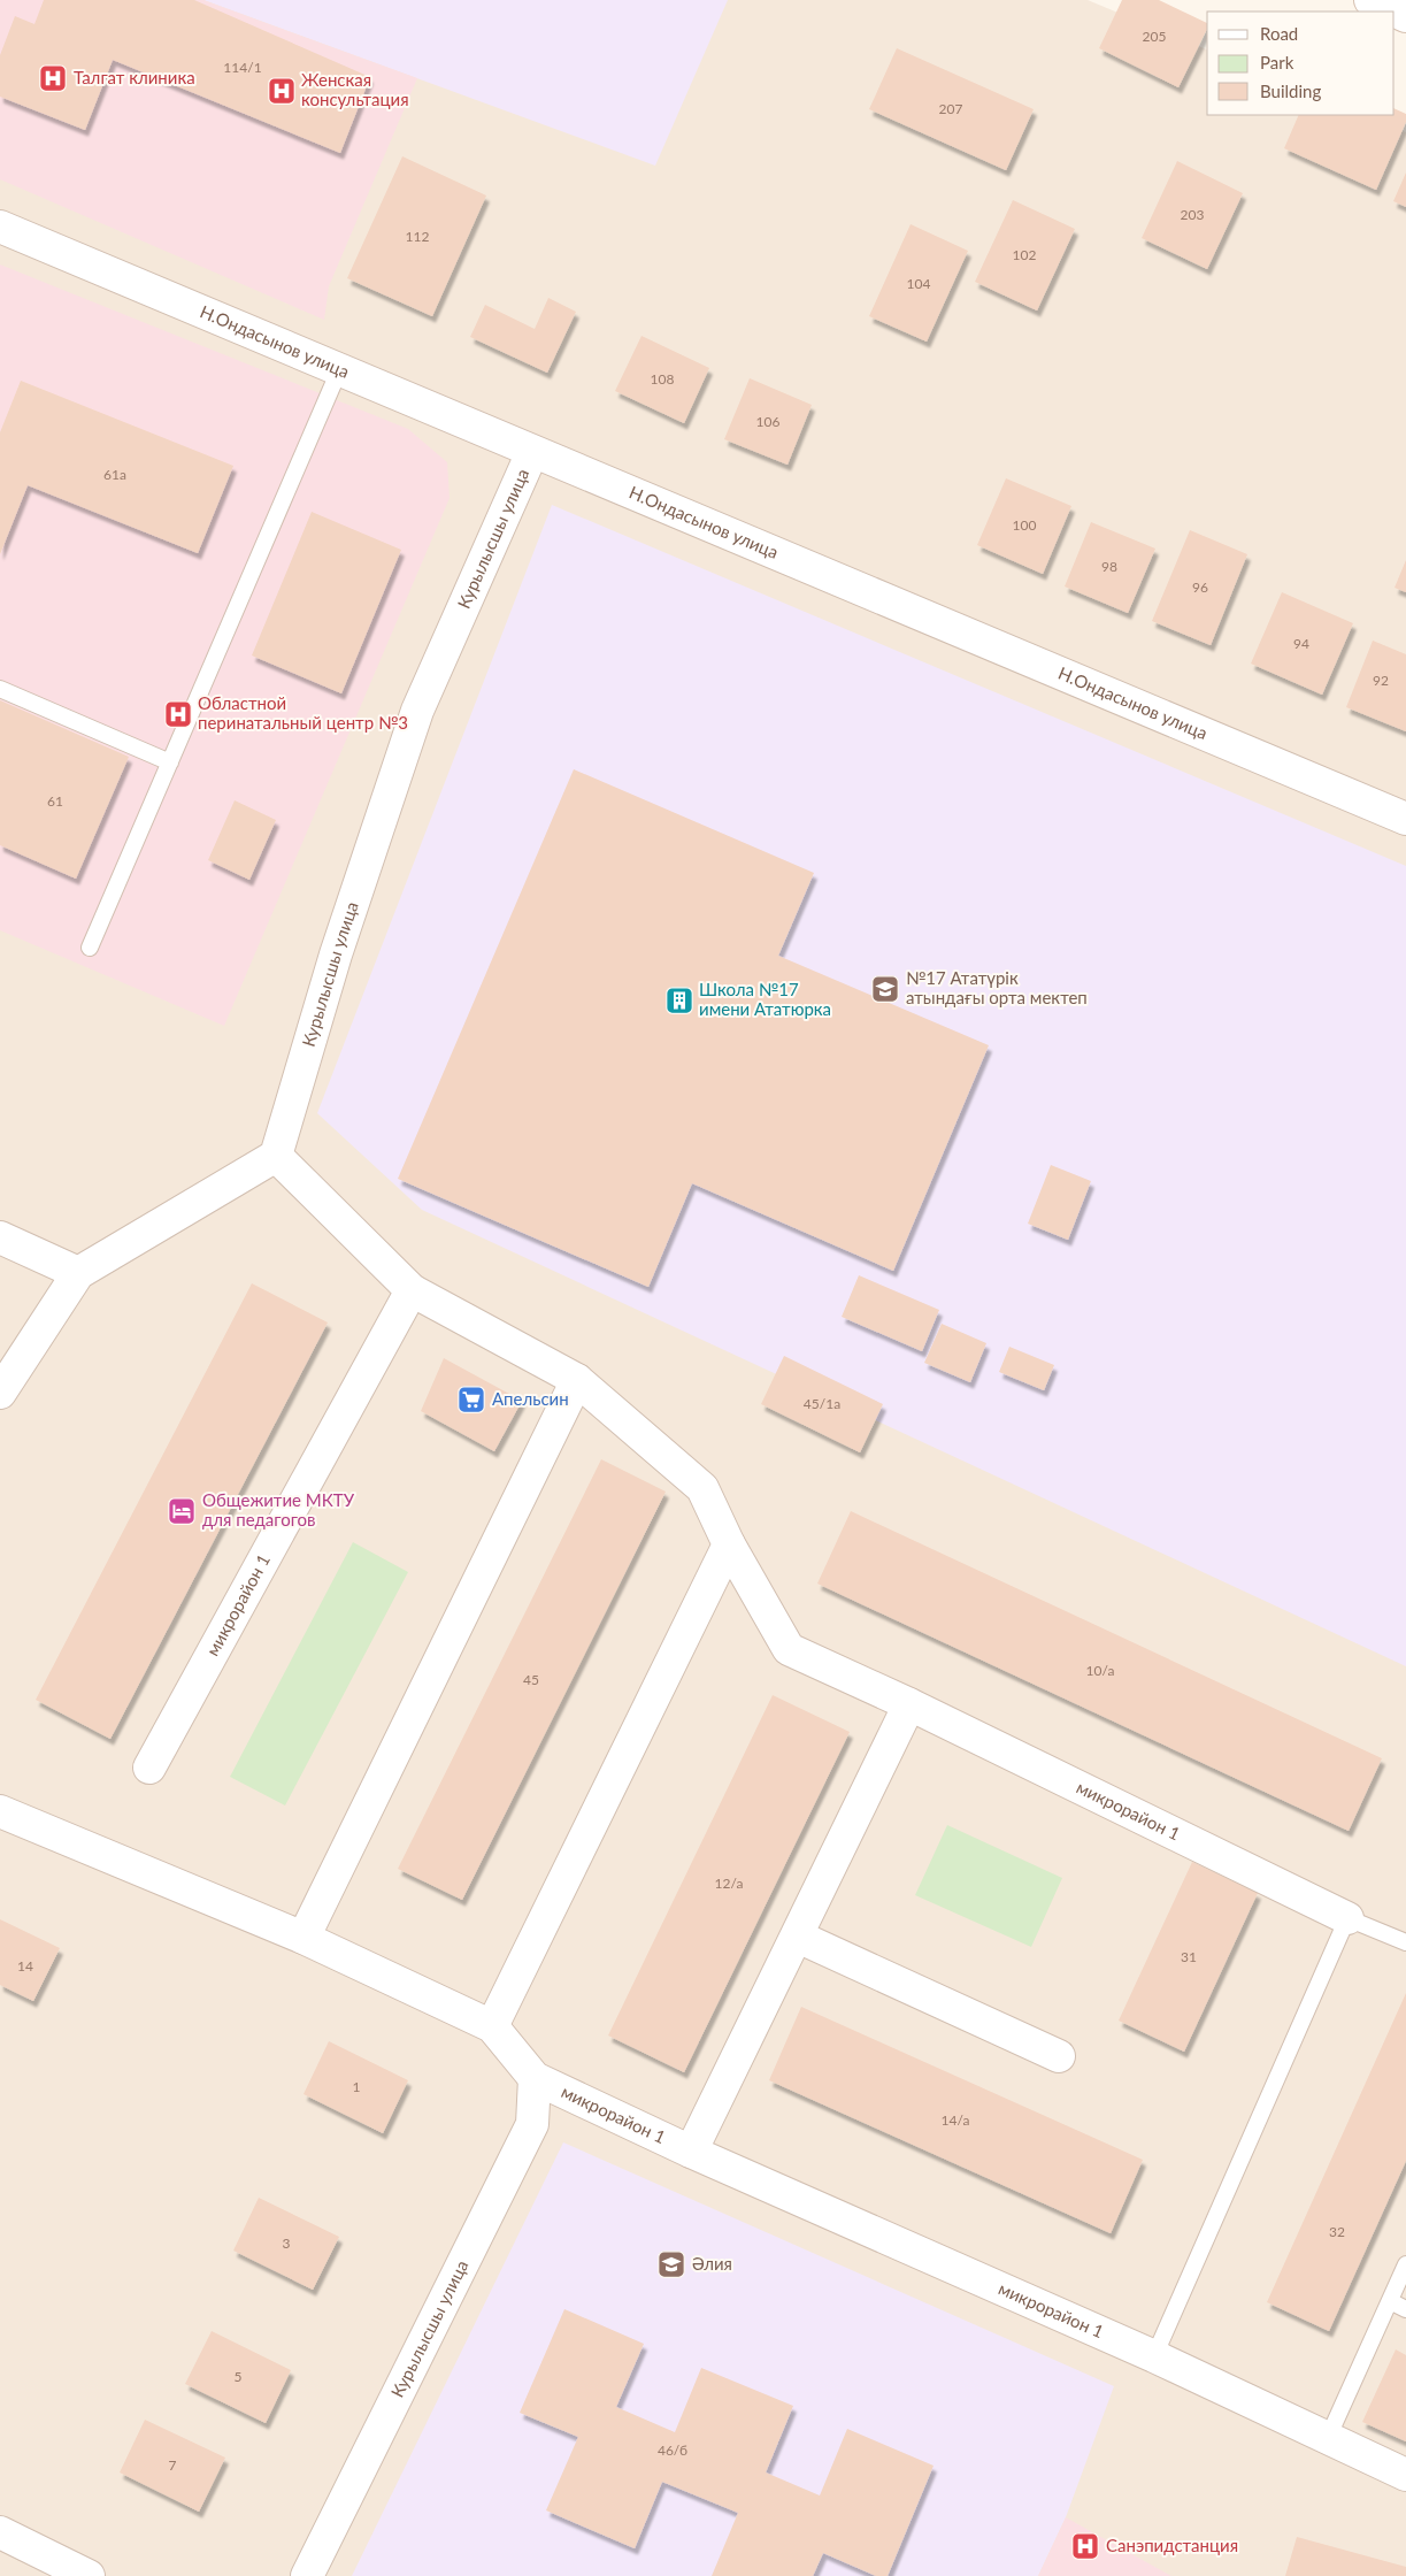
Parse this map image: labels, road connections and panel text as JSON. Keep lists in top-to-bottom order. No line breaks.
{"streets":{"street":["Н.Ондасынов улица","Курылысшы улица","микрорайон 1"]},"crossings":[["Н.Ондасынов улица","Курылысшы улица"],["Курылысшы улица","микрорайон 1"]],"places":{"hospital":["Талгат клиника","Женская консультация","Областной перинатальный центр №3","Санэпидстанция"],"school or university":["№17 Ататүрік атындағы орта мектеп","Әлия"],"building":["Школа №17 имени Ататюрка"],"supermarket":["Апельсин"],"hotel":["Общежитие МКТУ для педагогов"]},"house_numbers":["205","114/1","207","203","112","102","104","108","106","61а","100","98","96","94","92","61","45/1а","10/а","45","12/а","31","14","1","14/а","32","3","5","46/б","7"],"legend":["Road","Park","Building"]}
